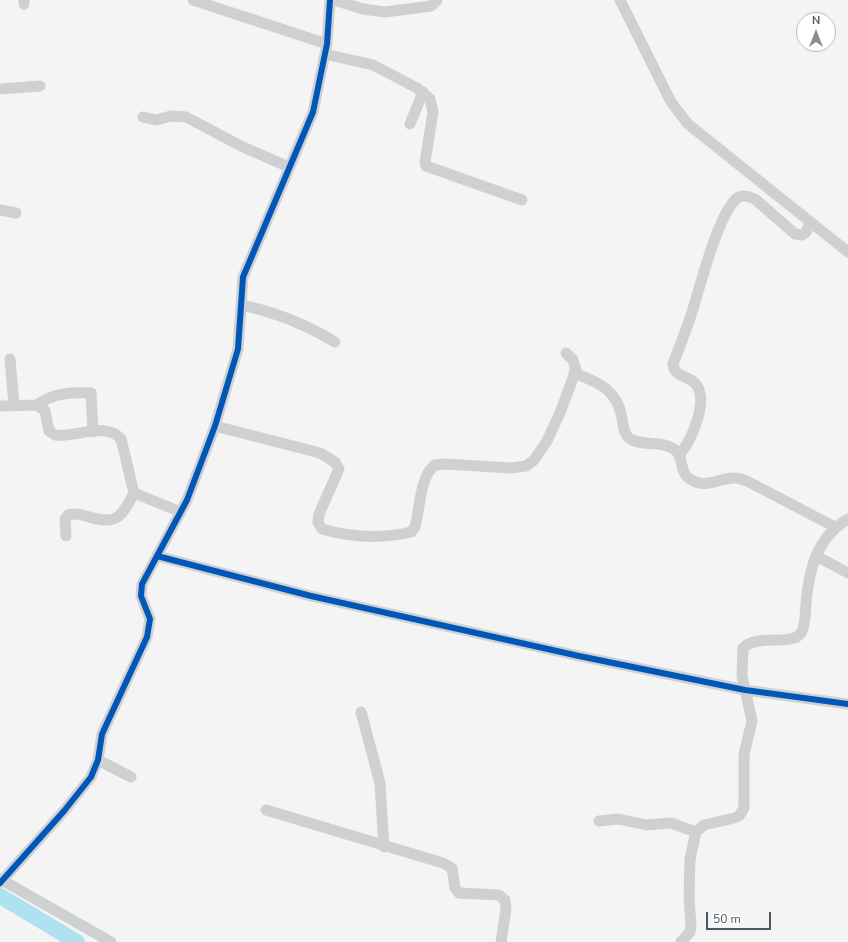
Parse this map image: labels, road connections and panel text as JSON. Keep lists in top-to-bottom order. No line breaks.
{"scale_bar":"50 m","north":"top"}
